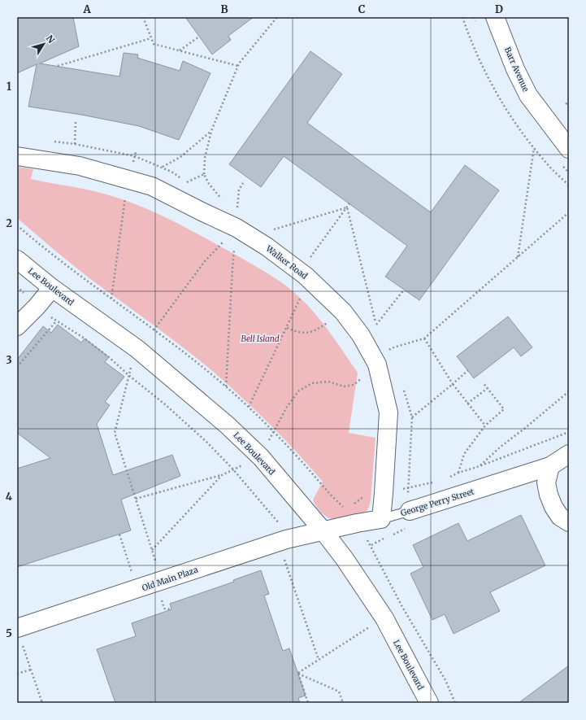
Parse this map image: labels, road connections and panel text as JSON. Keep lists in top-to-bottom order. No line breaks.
{"streets":{"street":["Barr Avenue","Walker Road","Lee Boulevard","George Perry Street","Old Main Plaza"]},"crossings":[["Walker Road","George Perry Street"],["Lee Boulevard","George Perry Street"],["Lee Boulevard","Old Main Plaza"],["George Perry Street","Old Main Plaza"]],"parks":["Bell Island"],"north":"top right","grid":{"columns":["A","B","C","D"],"rows":["1","2","3","4","5"]}}
